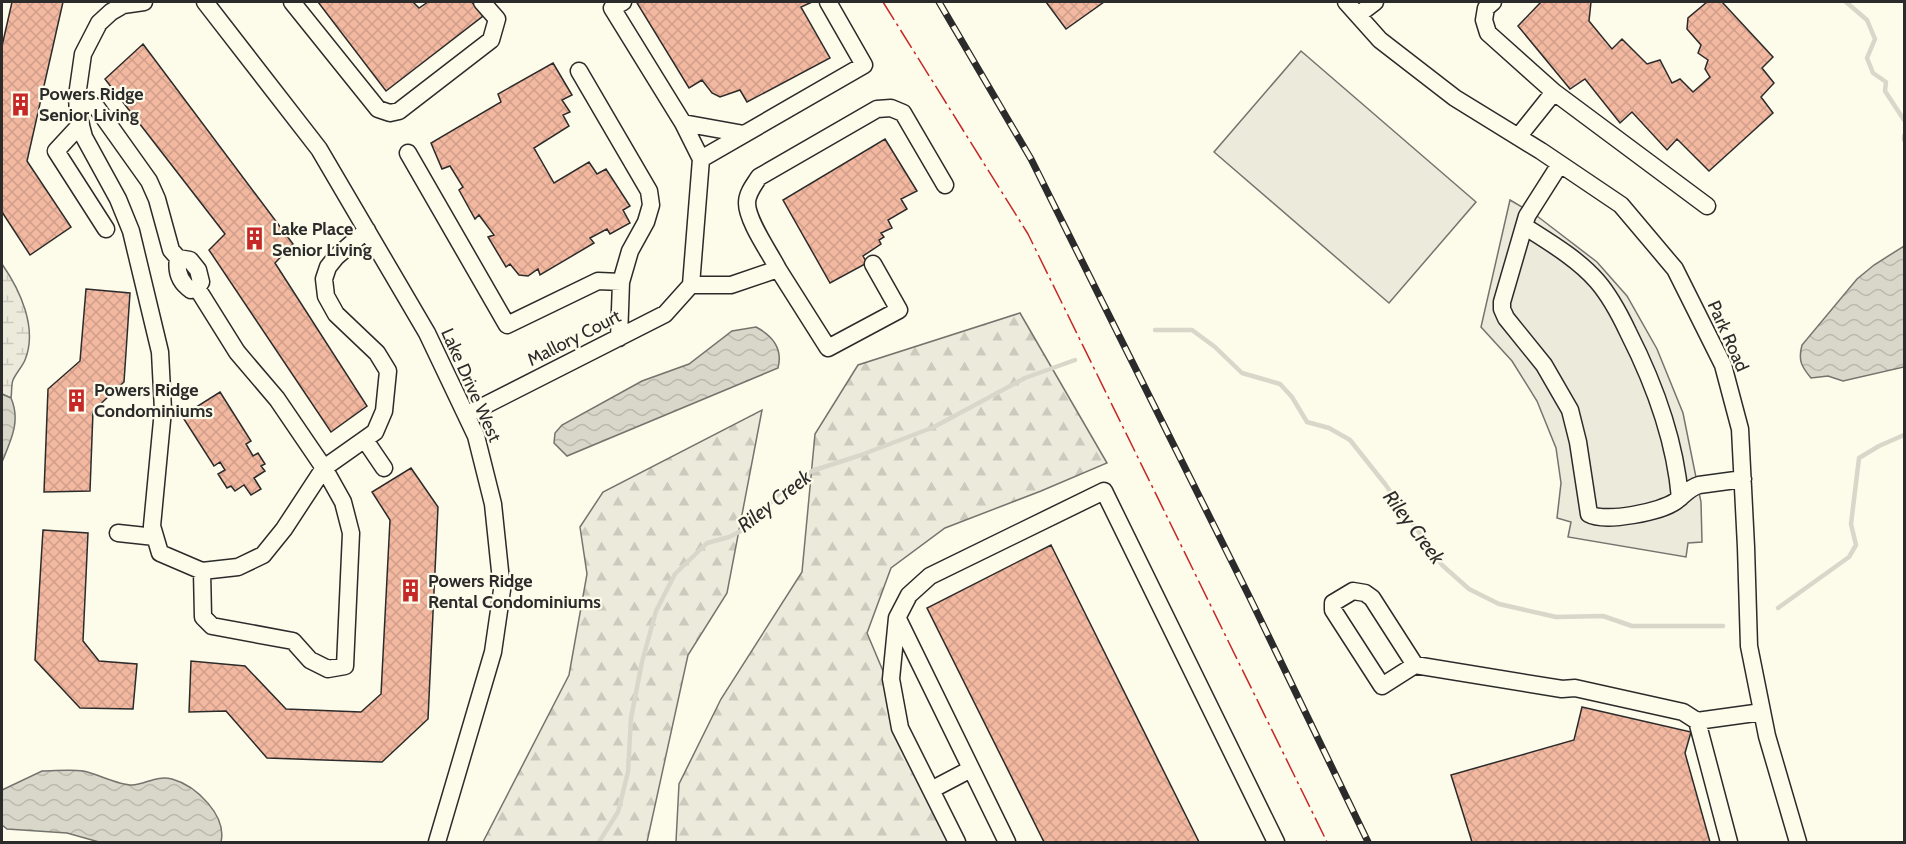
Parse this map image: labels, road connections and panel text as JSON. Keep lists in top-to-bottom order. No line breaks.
{"streets":{"street":["Park Road","Mallory Court","Lake Drive West"]},"crossings":[["Mallory Court","Lake Drive West"]],"water":["Riley Creek"],"places":{"building":["Powers Ridge Senior Living","Lake Place Senior Living","Powers Ridge Condominiums","Powers Ridge Rental Condominiums"]}}
